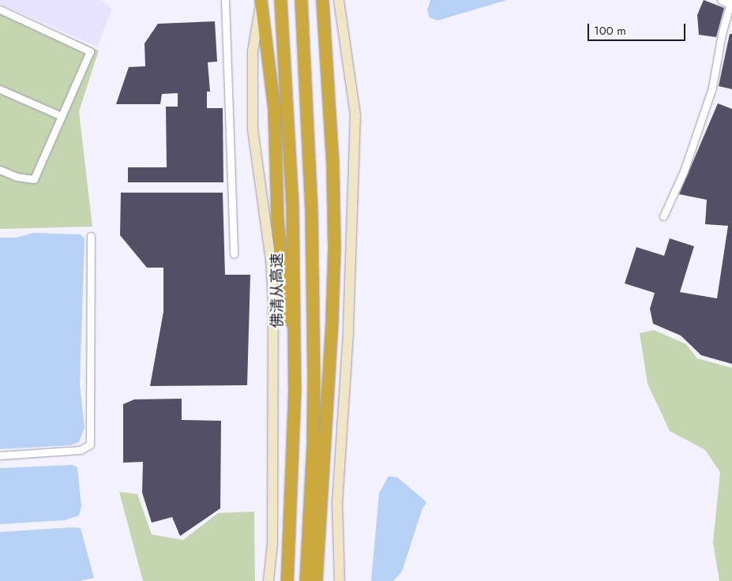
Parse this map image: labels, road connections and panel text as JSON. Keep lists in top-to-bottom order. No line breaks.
{"streets":{"highway":["佛清从高速"]},"scale_bar":"100 m"}
